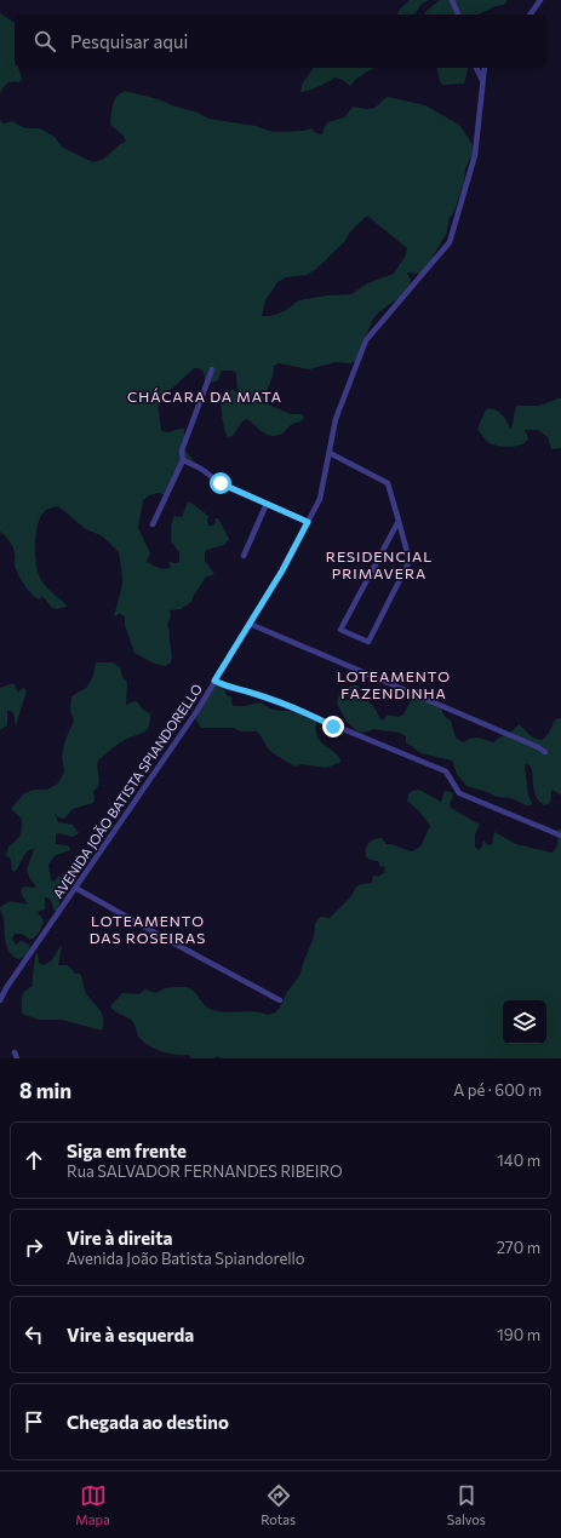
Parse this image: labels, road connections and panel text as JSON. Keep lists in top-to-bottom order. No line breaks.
{"streets":{"street":["AVENIDA JOÃO BATISTA SPIANDORELLO"]},"districts":["CHÁCARA DA MATA","RESIDENCIAL PRIMAVERA","LOTEAMENTO FAZENDINHA","LOTEAMENTO DAS ROSEIRAS"],"page":{"search":"Pesquisar aqui","heading":["8 min","A pé · 600 m"],"list":[["Siga em frente","Rua SALVADOR FERNANDES RIBEIRO","140 m"],["Vire à direita","Avenida João Batista Spiandorello","270 m"],["Vire à esquerda","190 m"],"Chegada ao destino"],"nav":["Mapa","Rotas","Salvos"]}}
